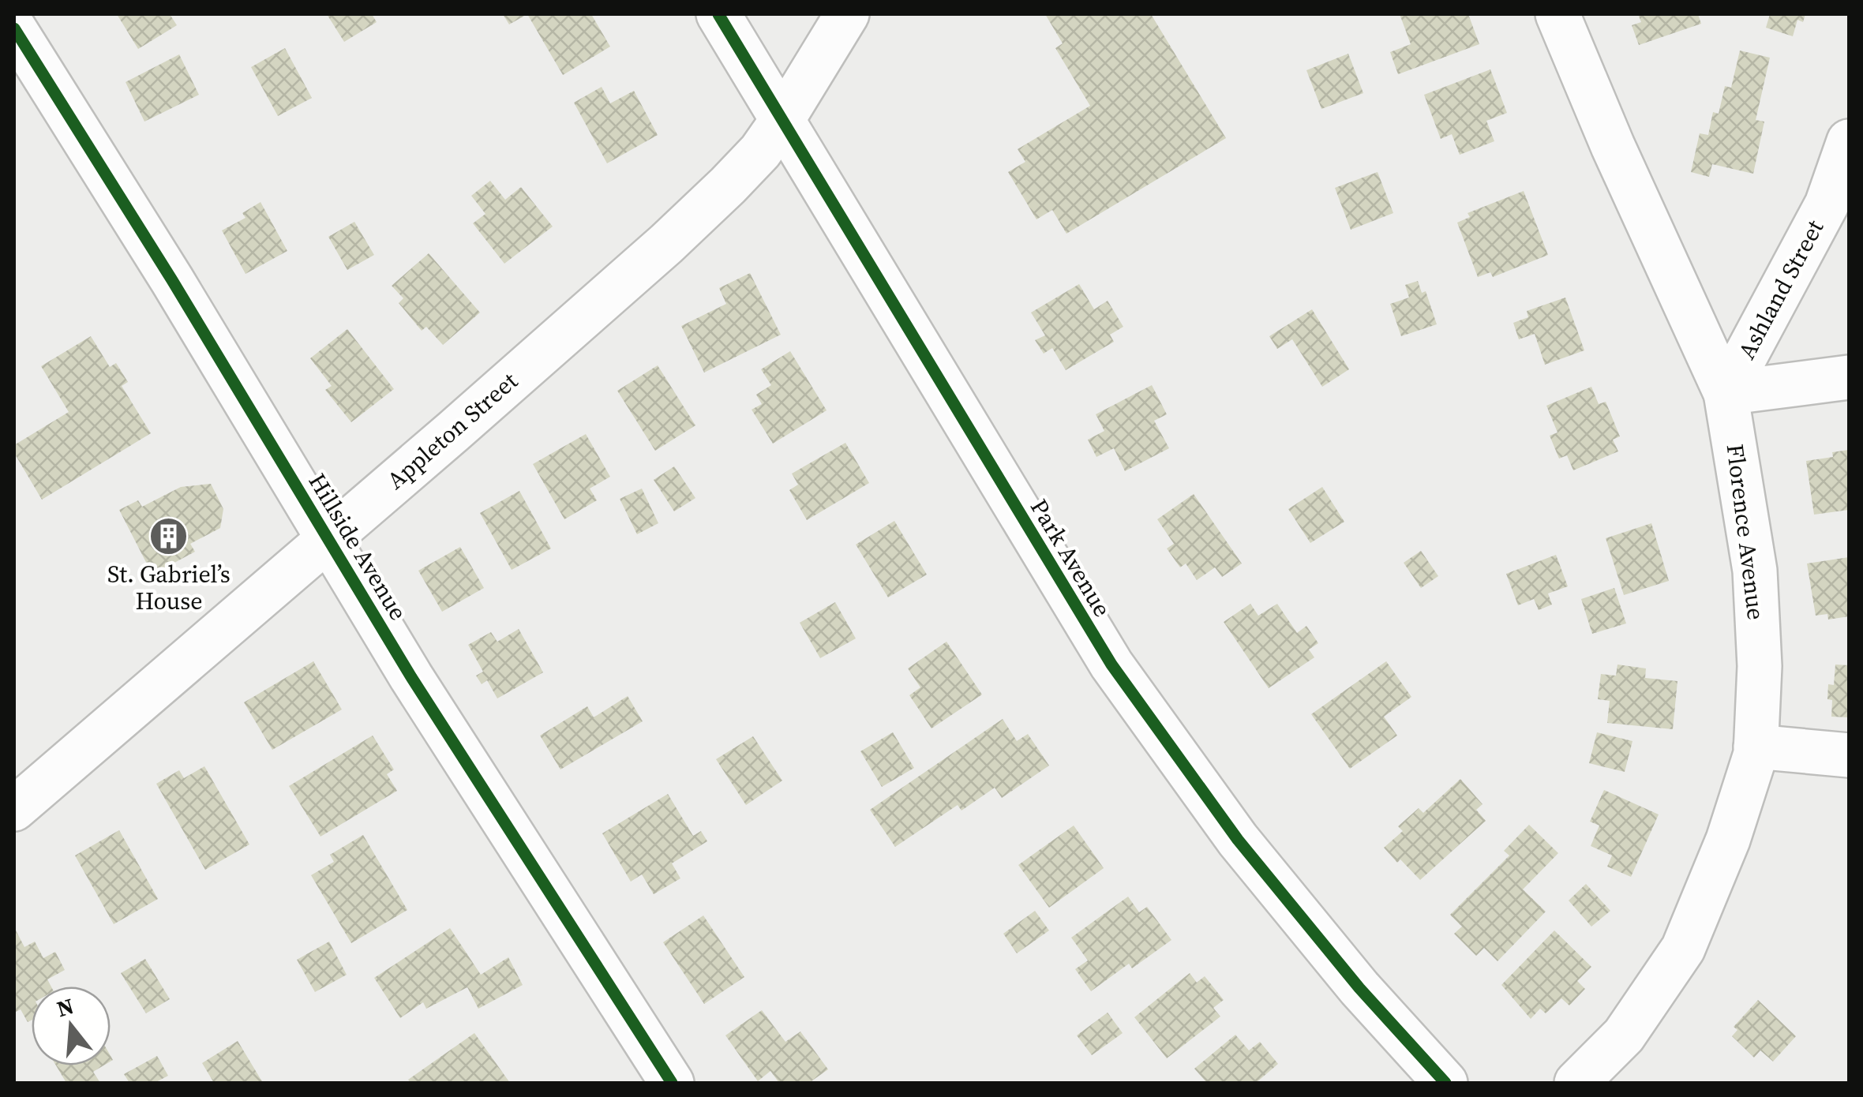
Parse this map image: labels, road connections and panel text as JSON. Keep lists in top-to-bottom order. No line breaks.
{"streets":{"street":["Ashland Street","Appleton Street","Florence Avenue","Hillside Avenue","Park Avenue"]},"crossings":[["Ashland Street","Florence Avenue"],["Appleton Street","Hillside Avenue"],["Appleton Street","Park Avenue"]],"places":{"building":["St. Gabriel’s House"]},"north":"top"}
